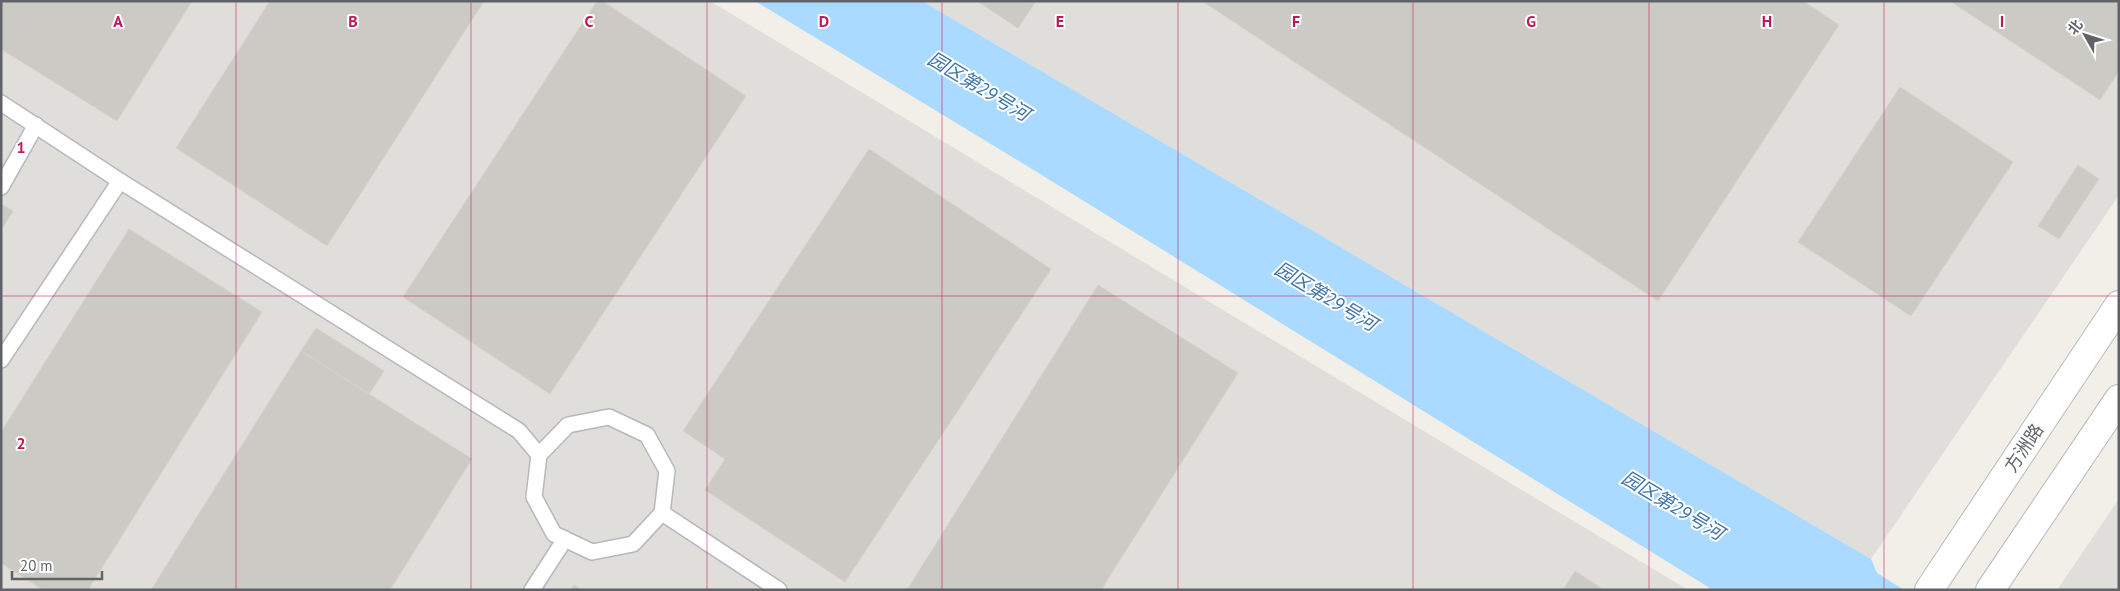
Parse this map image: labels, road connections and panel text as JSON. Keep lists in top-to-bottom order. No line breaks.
{"streets":{"main road":["方洲路"]},"water":["园区第29号河"],"scale_bar":"20 m","north":"top left","grid":{"columns":["A","B","C","D","E","F","G","H","I"],"rows":["1","2"]}}
